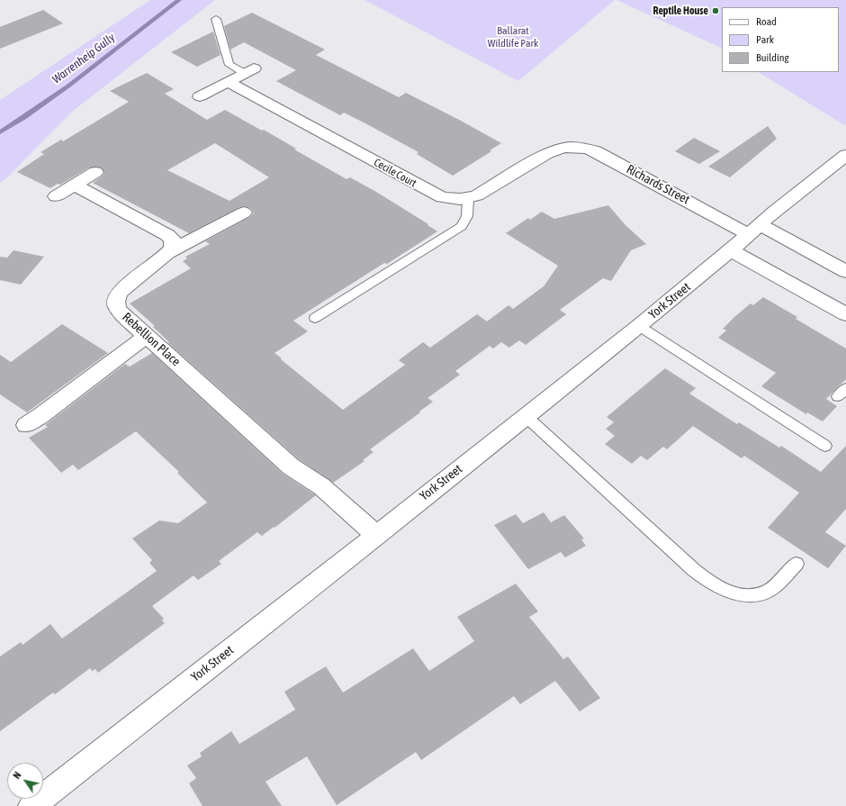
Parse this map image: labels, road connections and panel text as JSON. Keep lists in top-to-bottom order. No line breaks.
{"streets":{"street":["Cecile Court","Richards Street","York Street","Rebellion Place"]},"crossings":[["Cecile Court","Richards Street"],["Richards Street","York Street"],["York Street","Rebellion Place"]],"water":["Warrenheip Gully"],"parks":["Ballarat Wildlife Park"],"places":["Reptile House"],"legend":["Road","Park","Building"],"north":"top left"}
